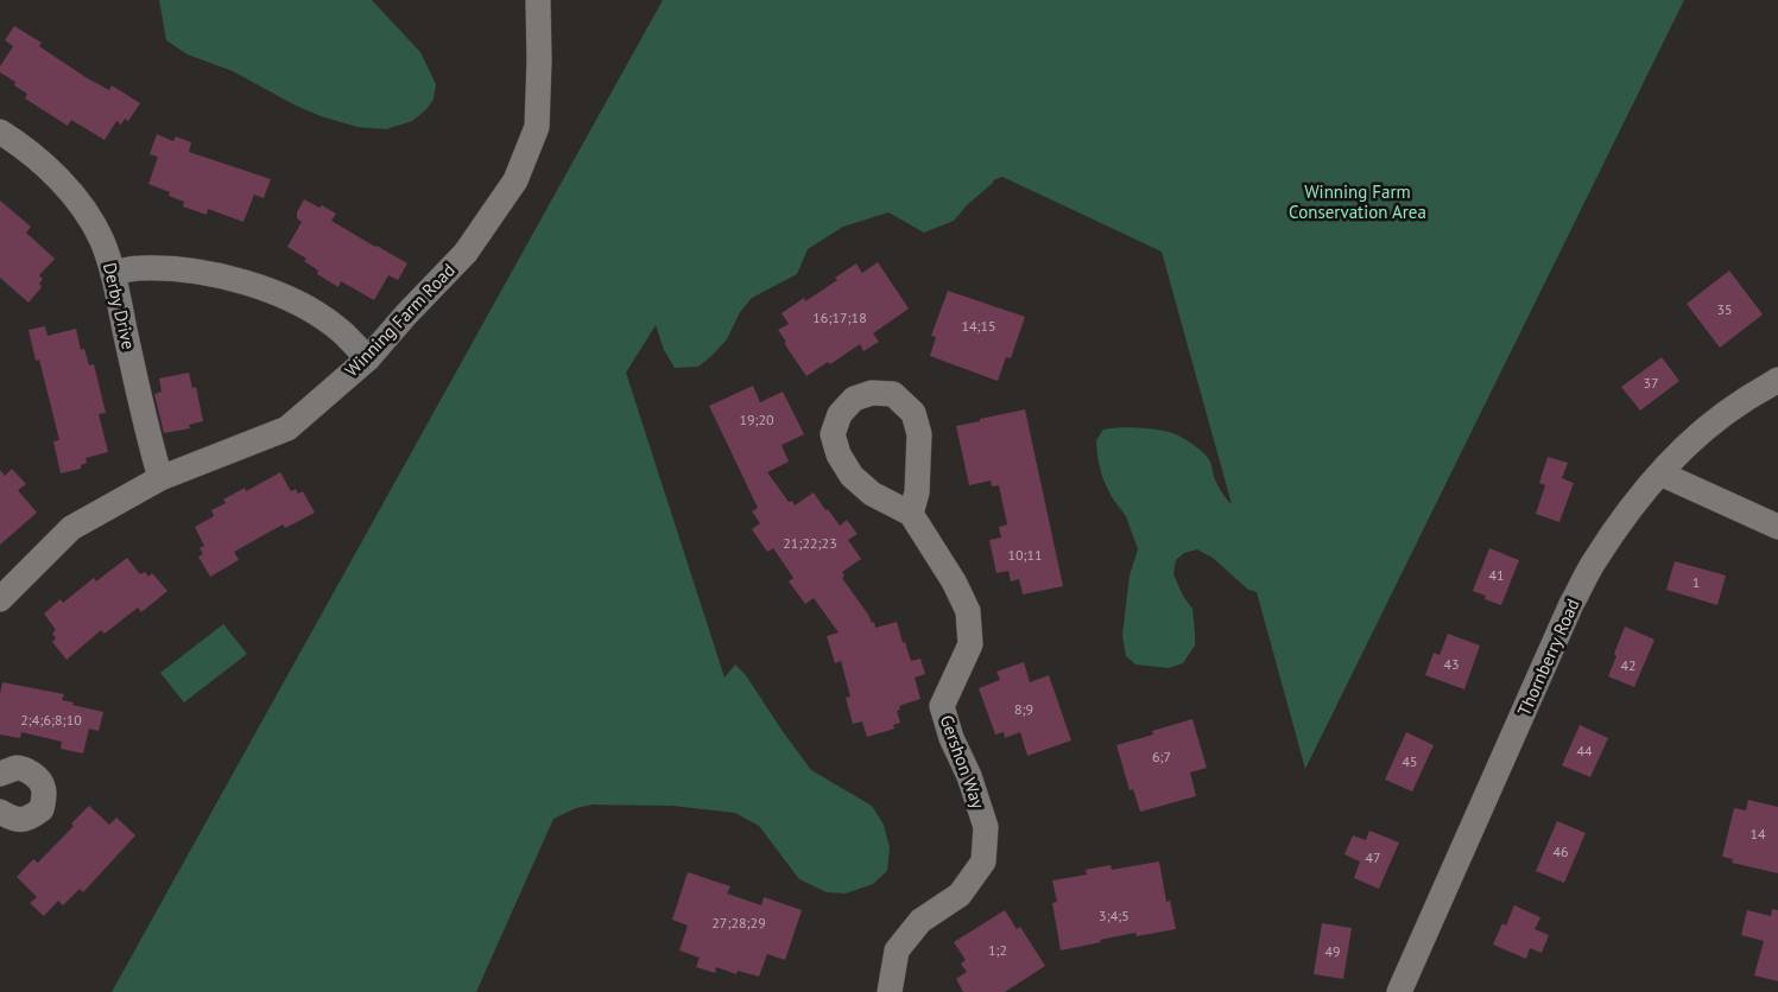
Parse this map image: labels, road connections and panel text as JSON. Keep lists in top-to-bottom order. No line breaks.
{"streets":{"street":["Derby Drive","Winning Farm Road","Thornberry Road","Gershon Way"]},"crossings":[["Derby Drive","Winning Farm Road"]],"parks":["Winning Farm Conservation Area"],"house_numbers":["35","16;17;18","14;15","37","19;20","21;22;23","10;11","41","1","43","42","8;9","2;4;6;8;10","44","6;7","45","14","46","47","3;4;5","27;28;29","1;2","49"]}
